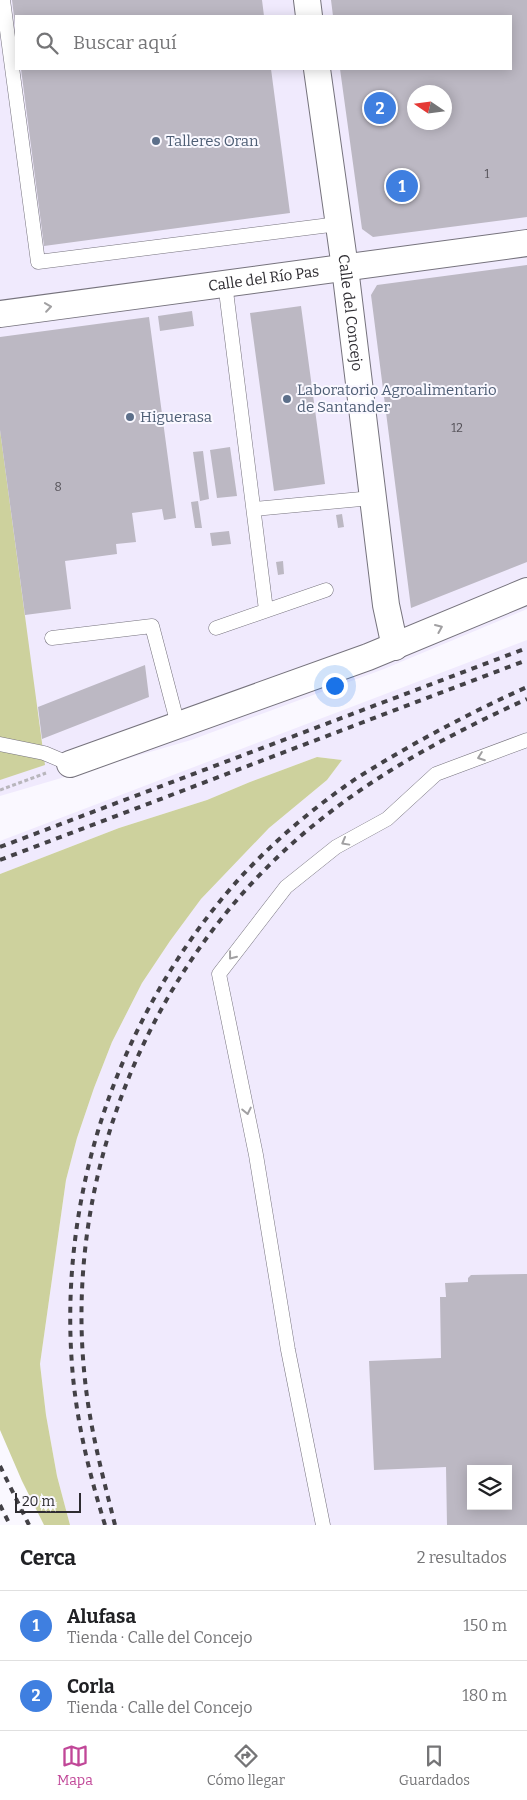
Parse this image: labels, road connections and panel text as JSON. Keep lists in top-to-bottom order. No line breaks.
{"streets":{"street":["Calle del Río Pas","Calle del Concejo"]},"crossings":[["Calle del Río Pas","Calle del Concejo"]],"one_way":["Calle del Río Pas"],"places":["Talleres Oran","Laboratorio Agroalimentario de Santander","Higuerasa"],"house_numbers":["1","12","8"],"scale_bar":"20 m","north":"left","page":{"search":"Buscar aquí","pins":["2","1"],"scale":"20 m","heading":["Cerca","2 resultados"],"list":[{"mark":"1","name":"Alufasa","note":"Tienda · Calle del Concejo","value":"150 m"},{"mark":"2","name":"Corla","note":"Tienda · Calle del Concejo","value":"180 m"}],"nav":["Mapa","Cómo llegar","Guardados"]}}
